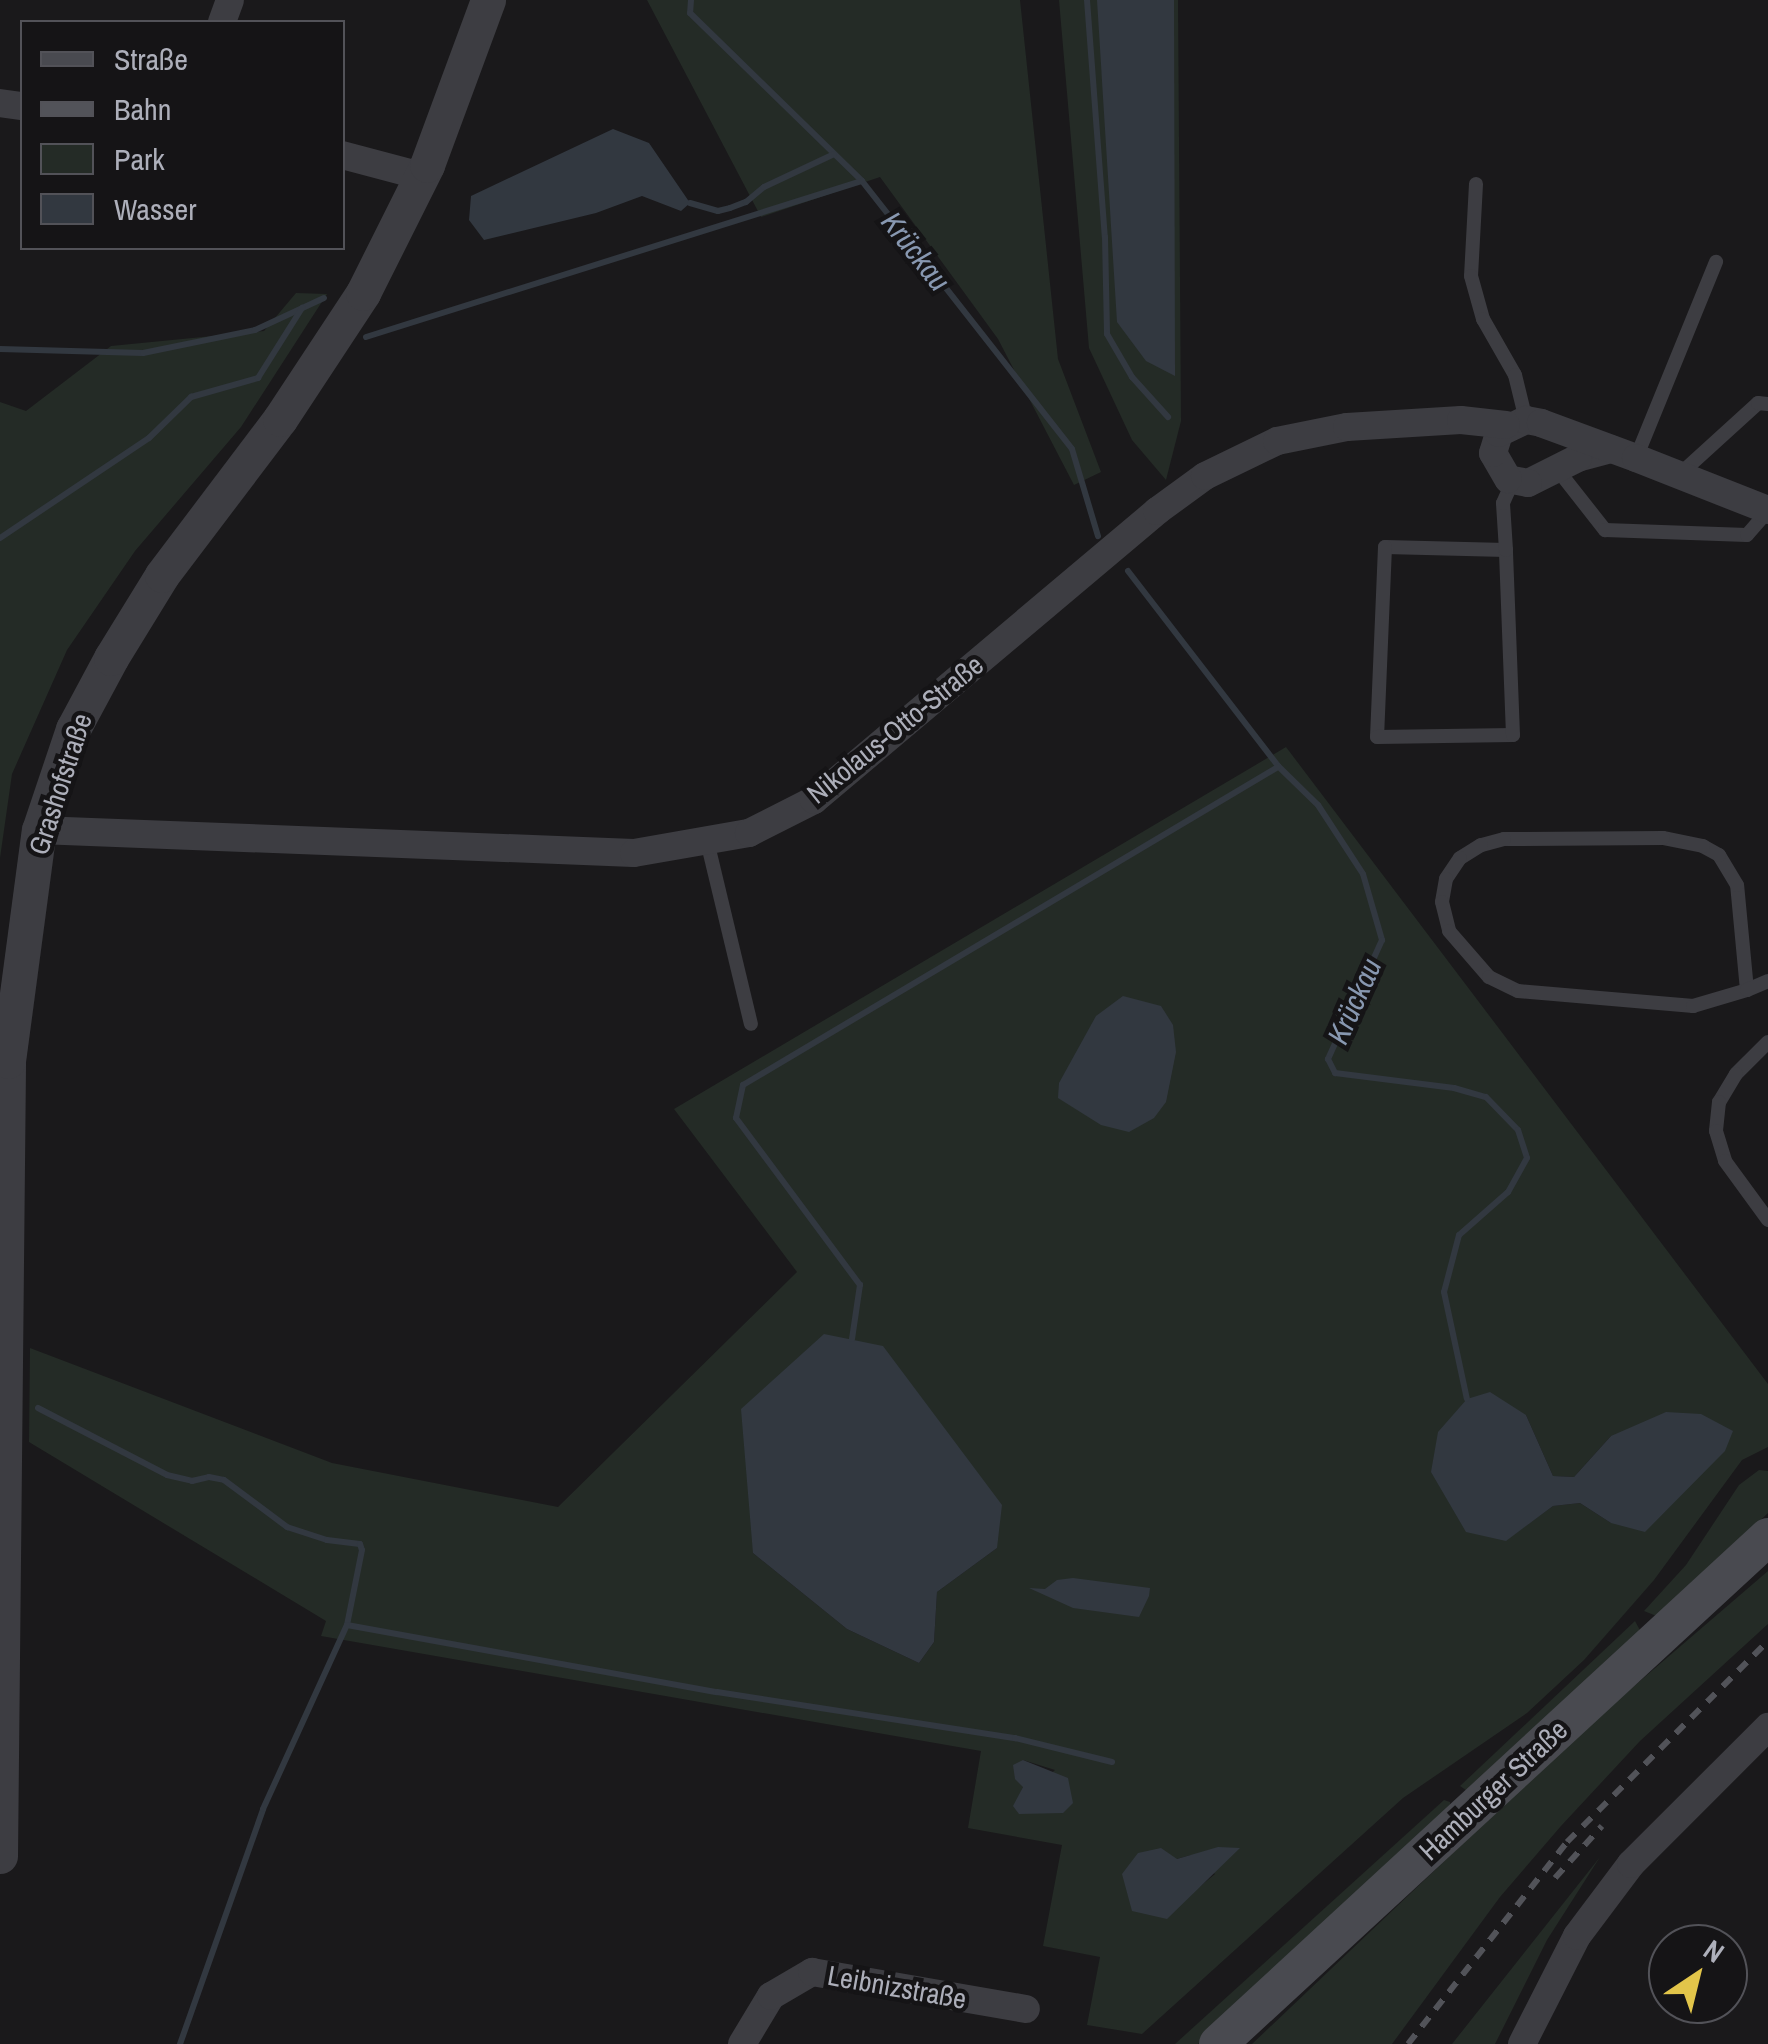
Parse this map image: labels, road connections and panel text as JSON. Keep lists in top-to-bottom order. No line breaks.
{"streets":{"main road":["Hamburger Straße"],"street":["Nikolaus-Otto-Straße","Grashofstraße","Leibnizstraße"]},"crossings":[["Nikolaus-Otto-Straße","Grashofstraße"]],"water":["Krückau"],"legend":["Straße","Bahn","Park","Wasser"],"north":"top right"}
